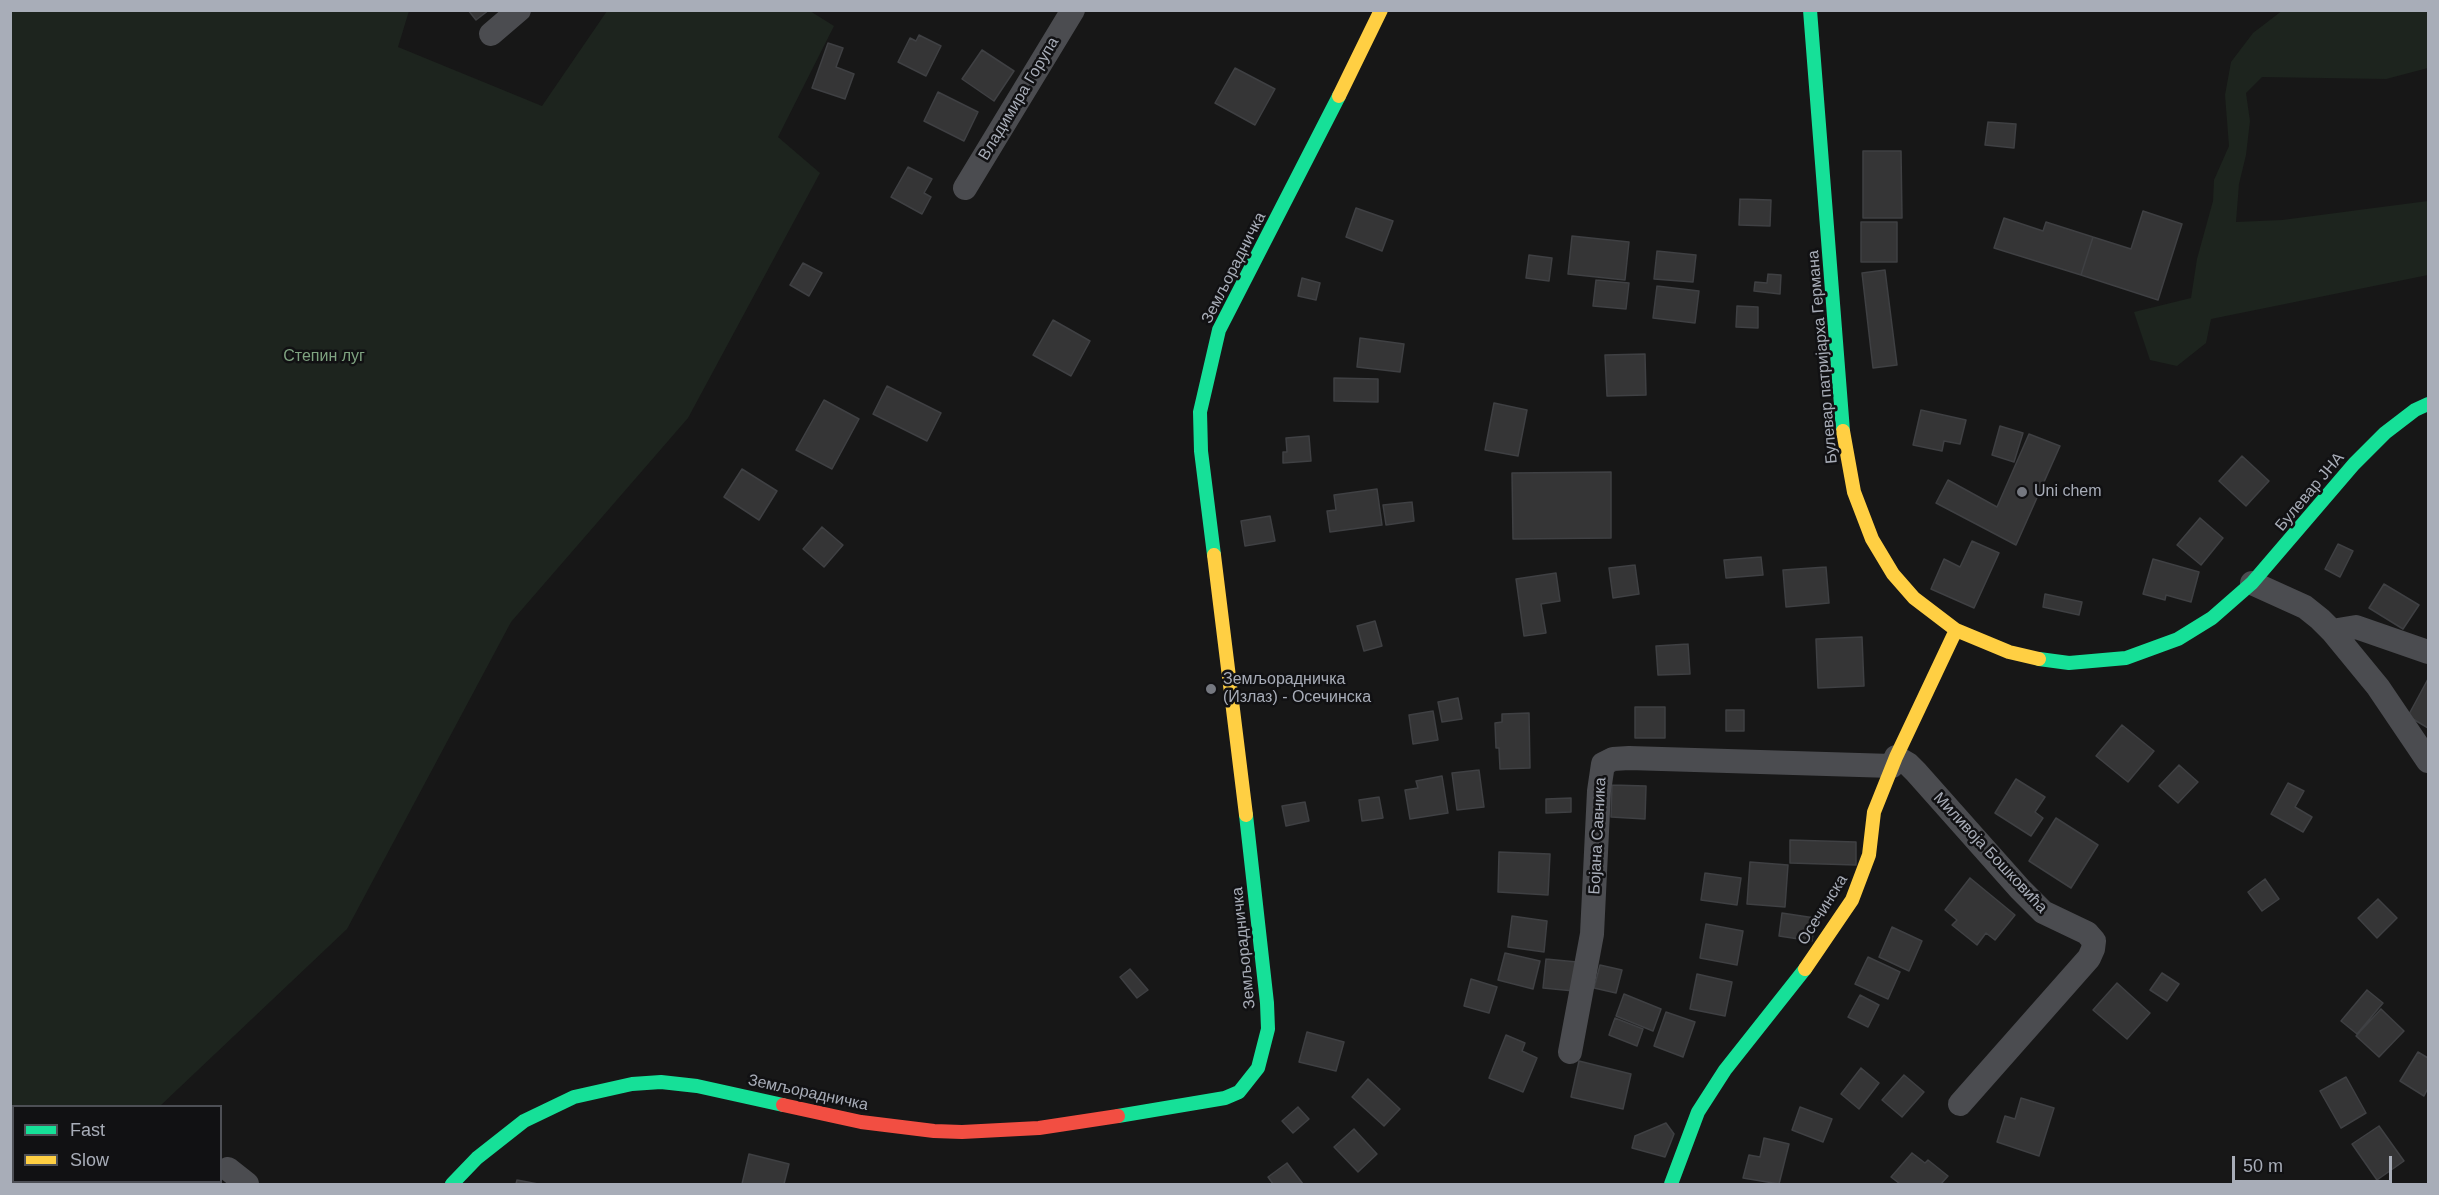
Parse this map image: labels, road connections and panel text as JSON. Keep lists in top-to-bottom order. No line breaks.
{"streets":{"street":["Владимира Горупа","Земљорадничка","Булевар патријарха Германа","Булевар ЈНА","Бојана Савника","Миливоја Бошковића","Осечинска"]},"crossings":[["Булевар патријарха Германа","Булевар ЈНА"],["Булевар патријарха Германа","Осечинска"],["Бојана Савника","Миливоја Бошковића"],["Бојана Савника","Осечинска"],["Миливоја Бошковића","Осечинска"]],"parks":["Степин луг"],"places":["Uni chem","Земљорадничка (Излаз) - Осечинска"],"legend":["Fast","Slow"],"scale_bar":"50 m"}
